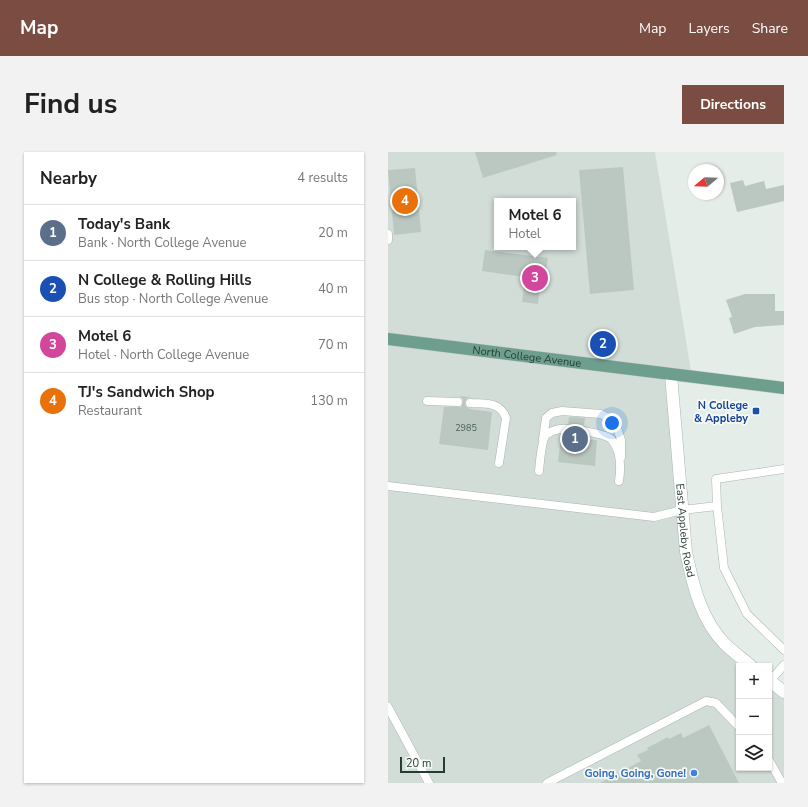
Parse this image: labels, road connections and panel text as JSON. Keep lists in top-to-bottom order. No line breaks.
{"streets":{"main road":["North College Avenue"],"street":["East Appleby Road"]},"crossings":[["North College Avenue","East Appleby Road"]],"places":{"transit":["N College & Appleby"],"other":["Going, Going, Gone!"]},"house_numbers":["2985"],"scale_bar":"20 m","north":"left","page":{"header":"Map","nav":["Map","Layers","Share"],"title":"Find us","buttons":"Directions","heading":["Nearby","4 results"],"pins":["4","3","2","1"],"popup":["Motel 6","Hotel"],"list":[{"mark":"1","name":"Today's Bank","note":"Bank · North College Avenue","value":"20 m"},{"mark":"2","name":"N College & Rolling Hills","note":"Bus stop · North College Avenue","value":"40 m"},{"mark":"3","name":"Motel 6","note":"Hotel · North College Avenue","value":"70 m"},{"mark":"4","name":"TJ's Sandwich Shop","note":"Restaurant","value":"130 m"}],"map_buttons":["+","−"],"scale":"20 m"}}
